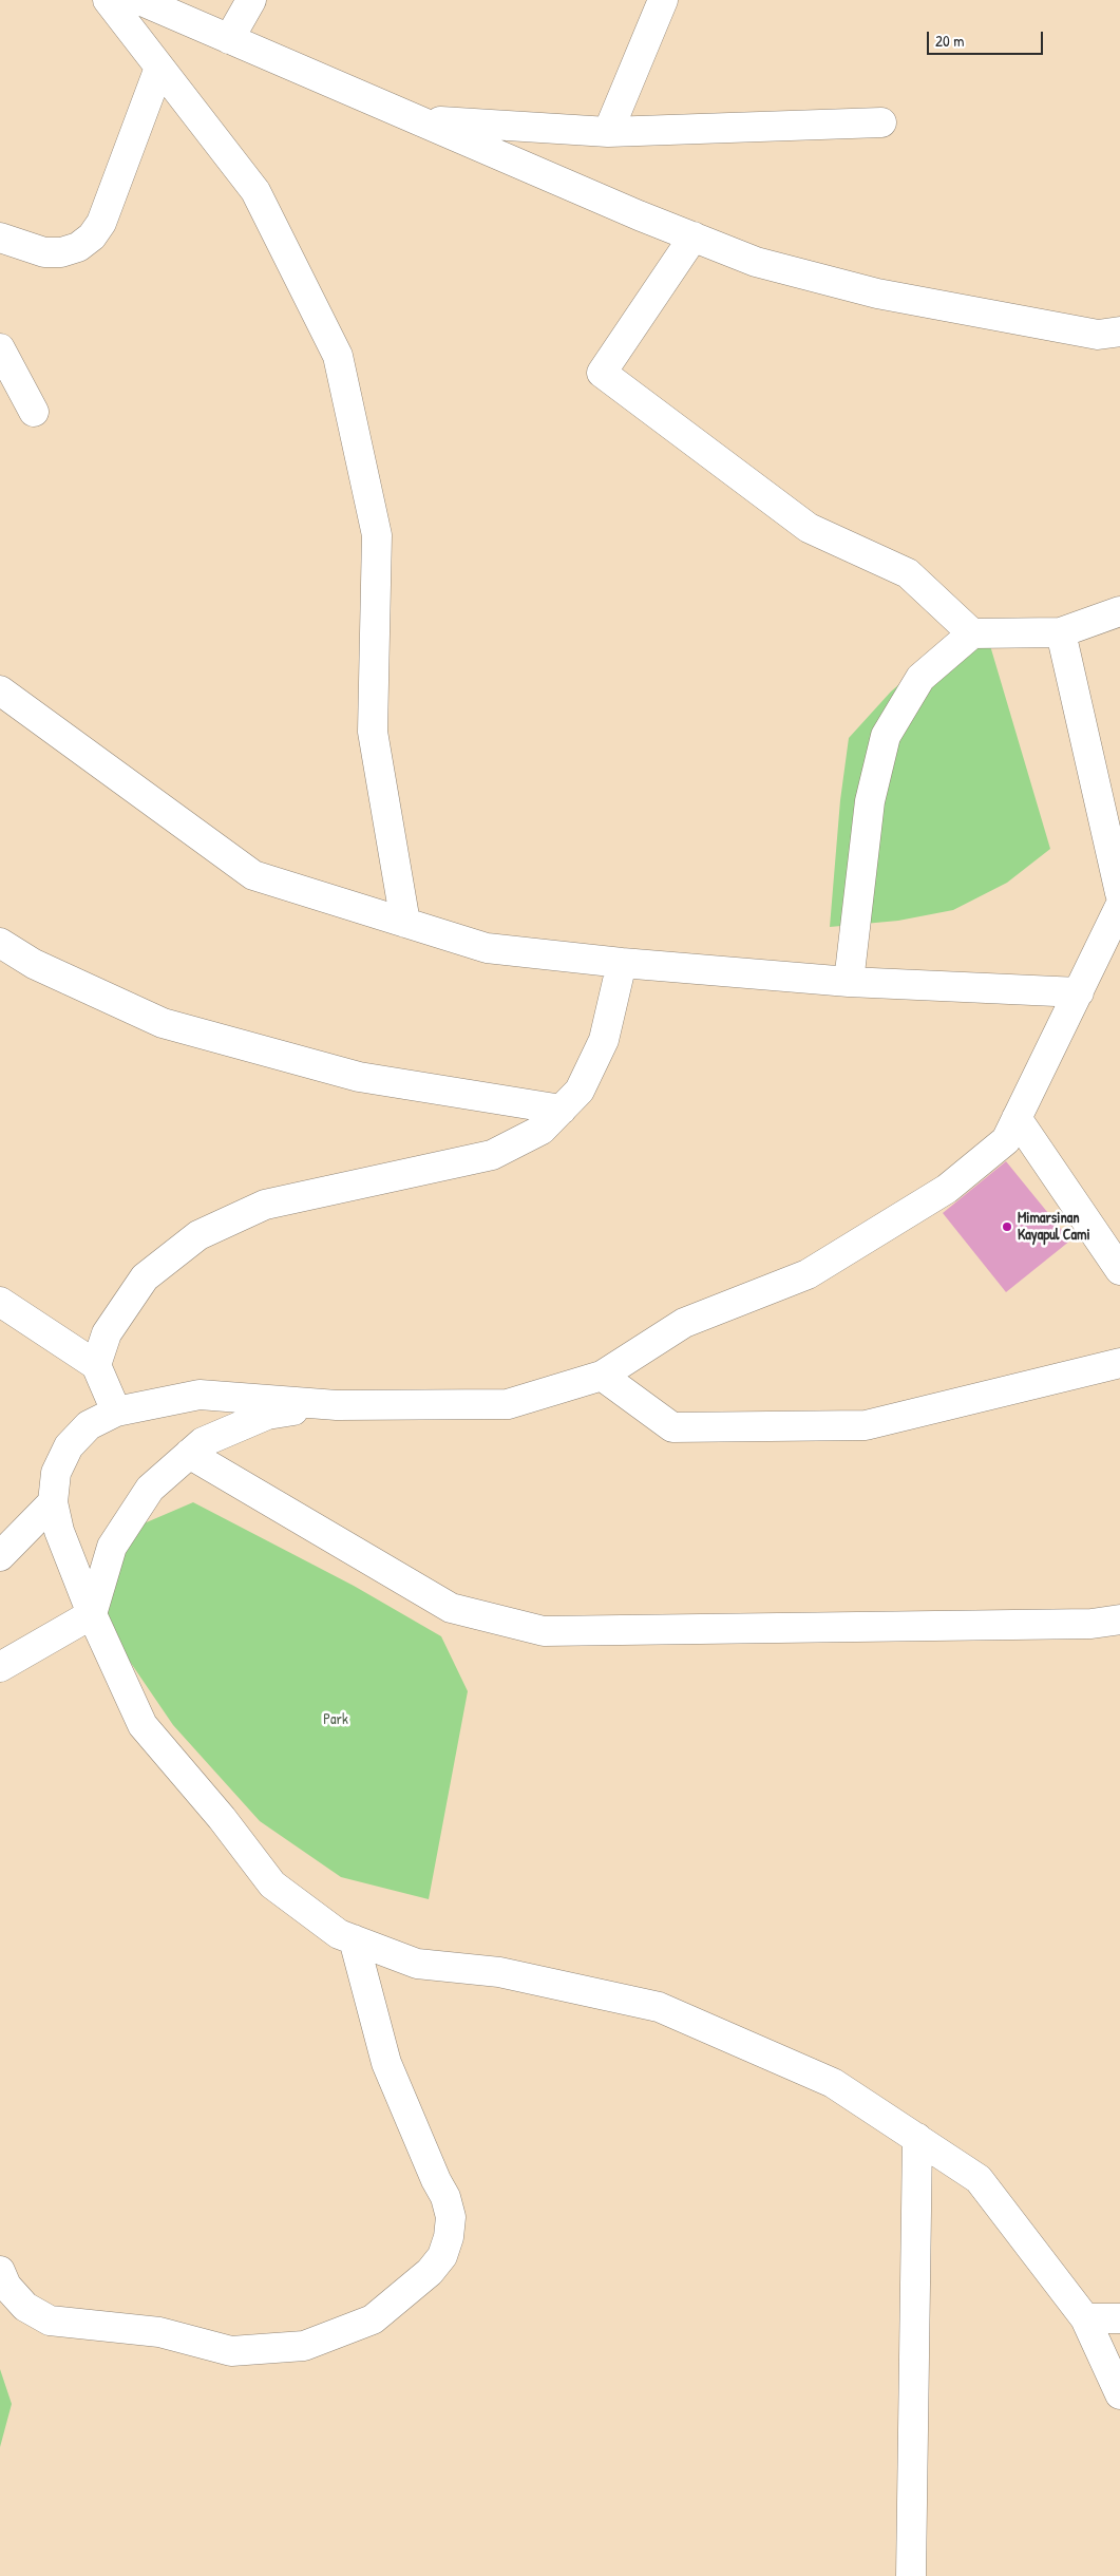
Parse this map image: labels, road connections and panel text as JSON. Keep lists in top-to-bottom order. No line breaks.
{"parks":["Park"],"places":["Mimarsinan Kayapul Cami"],"scale_bar":"20 m"}
